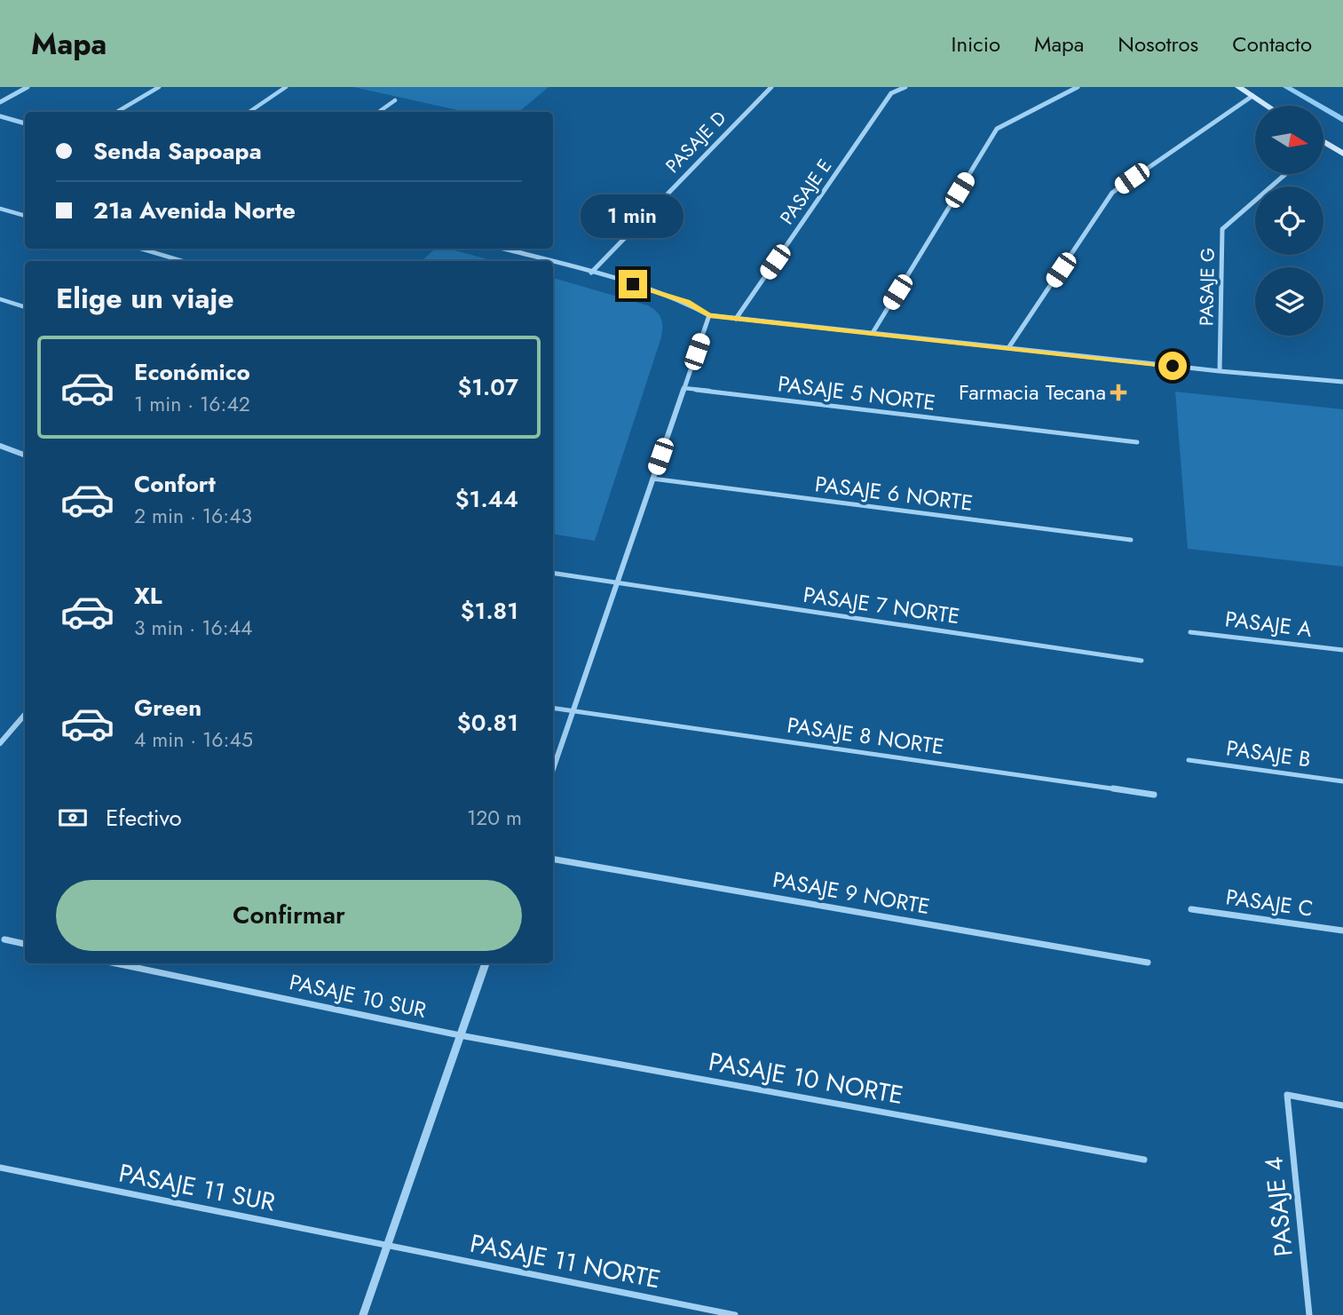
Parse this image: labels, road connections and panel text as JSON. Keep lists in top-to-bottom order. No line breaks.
{"streets":{"street":["PASAJE D","PASAJE E","PASAJE G","PASAJE 5 NORTE","PASAJE 6 NORTE","PASAJE 7 NORTE","PASAJE A","PASAJE 8 NORTE","PASAJE B","PASAJE 9 NORTE","PASAJE C","PASAJE 10 SUR","PASAJE 10 NORTE","PASAJE 11 SUR","PASAJE 4","PASAJE 11 NORTE"]},"crossings":[["PASAJE 10 SUR","PASAJE 10 NORTE"],["PASAJE 11 SUR","PASAJE 11 NORTE"]],"places":{"health":["Farmacia Tecana"]},"north":"right","page":{"header":"Mapa","nav":["Inicio","Mapa","Nosotros","Contacto"],"banner":["Senda Sapoapa","21a Avenida Norte"],"bubble":"1 min","heading":"Elige un viaje","list":[{"name":"Económico","note":"1 min · 16:42","value":"$1.07"},{"name":"Confort","note":"2 min · 16:43","value":"$1.44"},{"name":"XL","note":"3 min · 16:44","value":"$1.81"},{"name":"Green","note":"4 min · 16:45","value":"$0.81"}],"pay":["Efectivo","120 m"],"buttons":"Confirmar"}}
